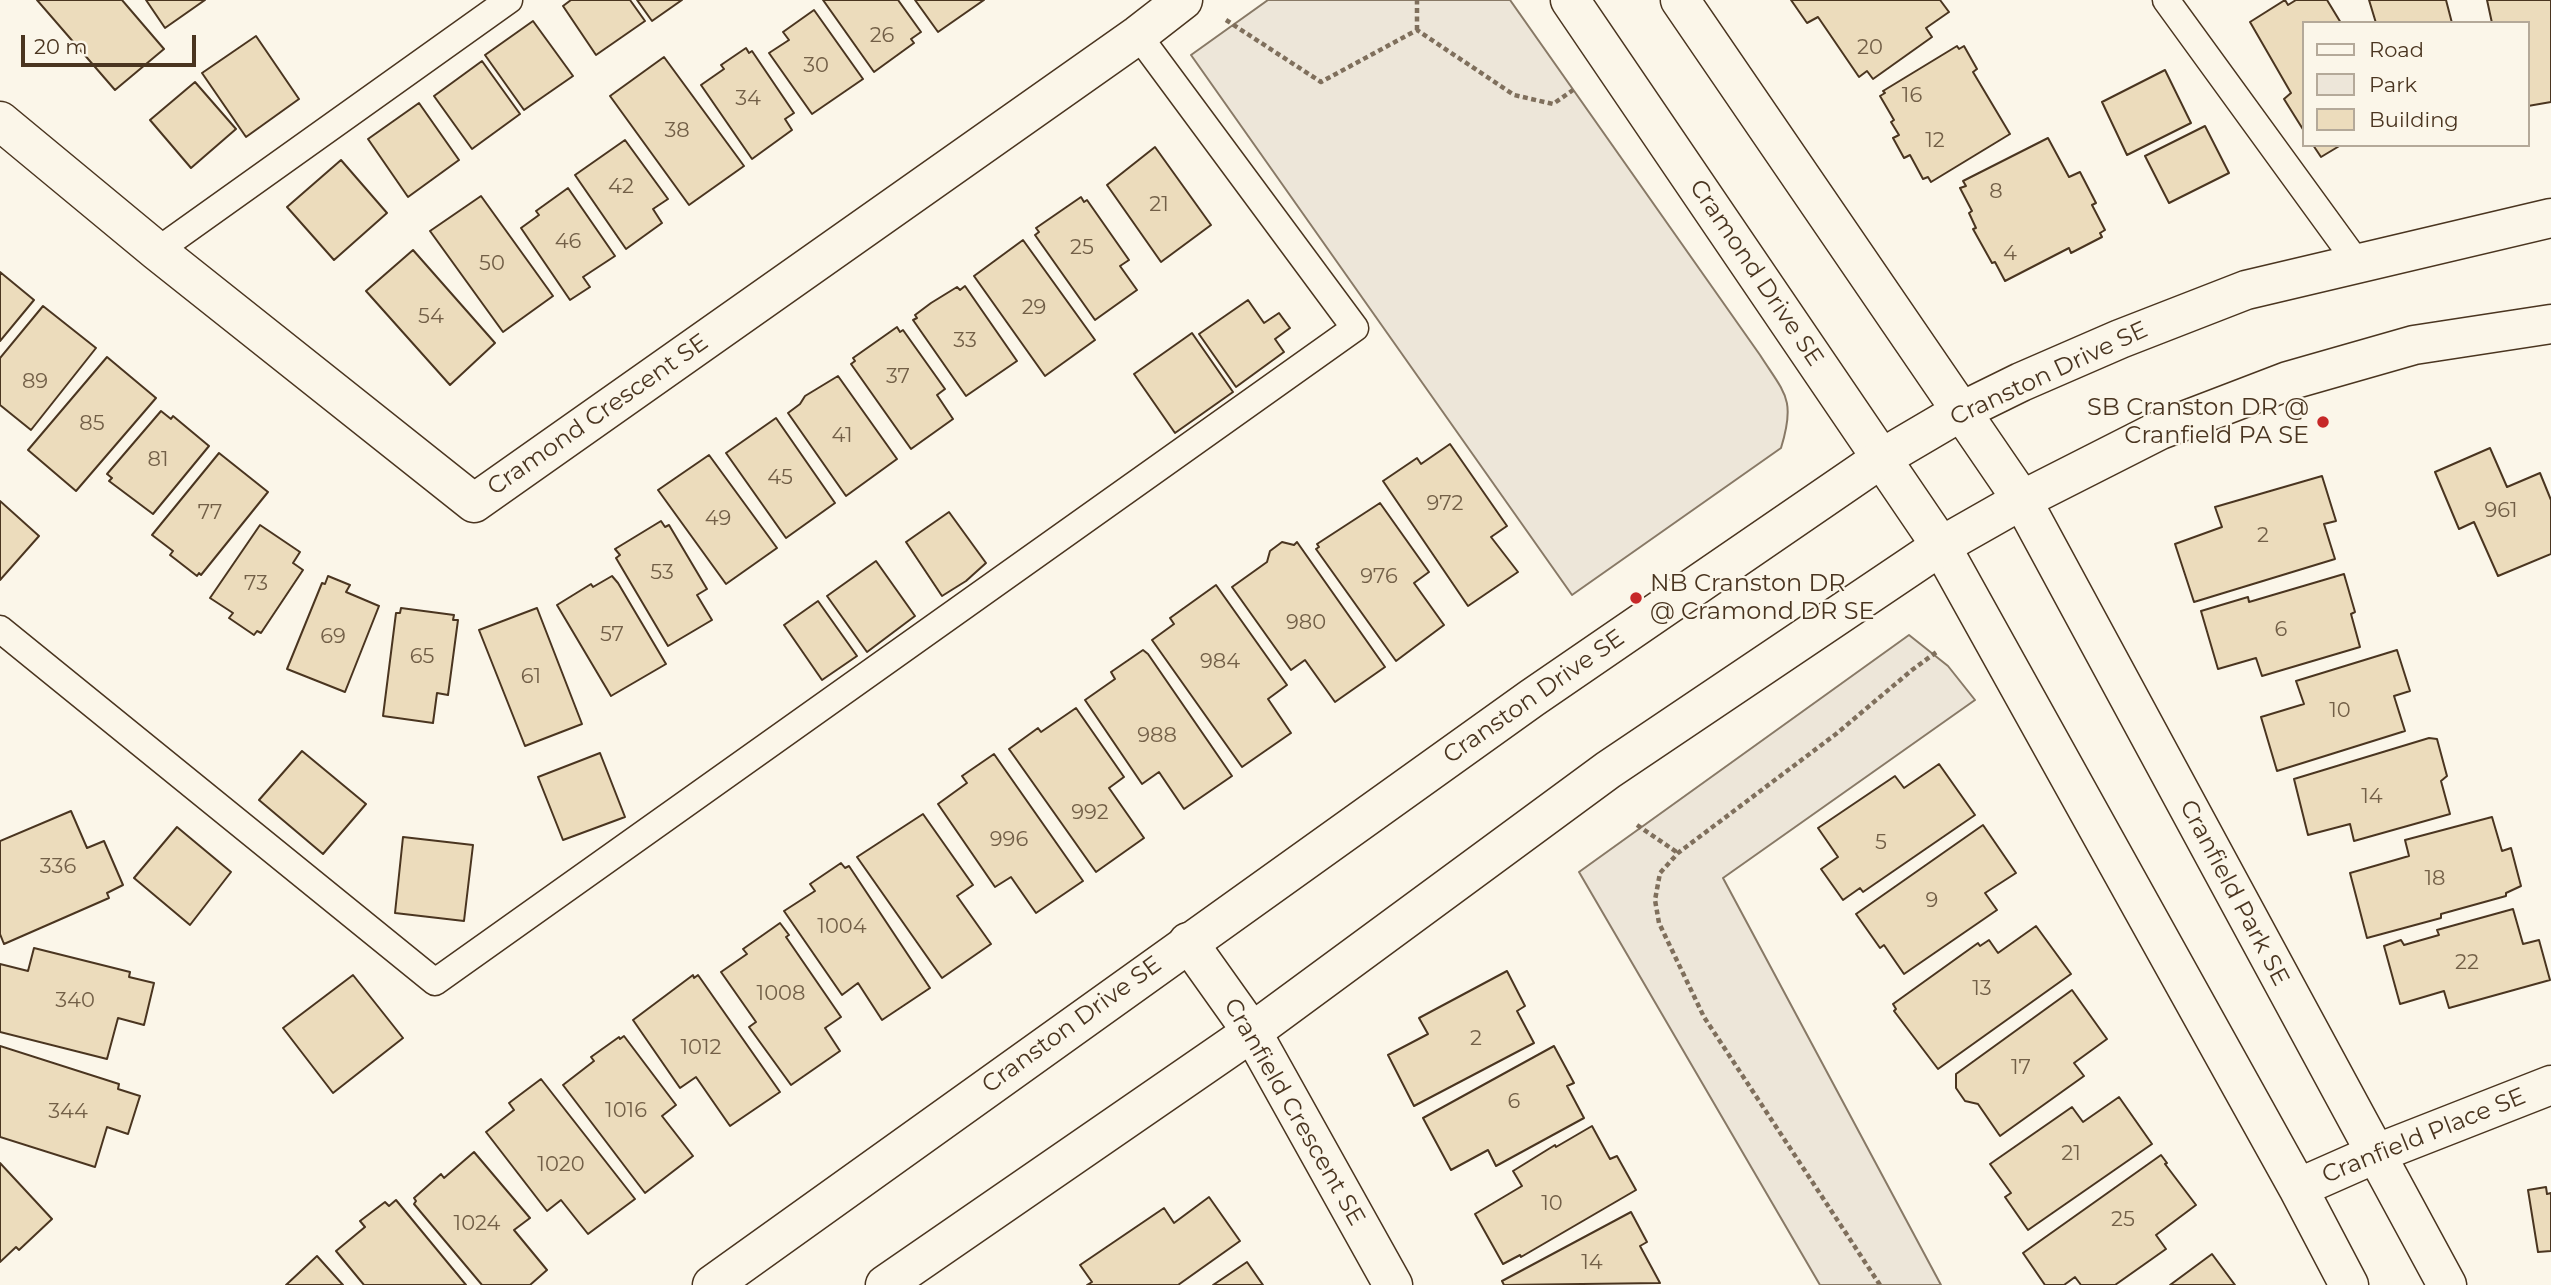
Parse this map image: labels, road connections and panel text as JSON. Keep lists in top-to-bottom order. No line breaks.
{"streets":{"street":["Cramond Drive SE","Cranston Drive SE","Cramond Crescent SE","Cranfield Park SE","Cranfield Crescent SE","Cranfield Place SE"]},"crossings":[["Cramond Drive SE","Cranston Drive SE"],["Cranston Drive SE","Cranfield Crescent SE"],["Cranfield Park SE","Cranfield Place SE"]],"places":["SB Cranston DR @ Cranfield PA SE","NB Cranston DR @ Cramond DR SE"],"house_numbers":["26","20","30","16","34","38","12","42","8","21","46","25","4","50","29","54","33","37","89","85","41","81","45","972","961","77","49","2","53","976","73","980","6","57","69","65","984","61","10","988","14","992","996","5","336","18","9","1004","22","13","1008","340","2","1012","17","6","1016","344","21","1020","10","25","1024","14"],"legend":["Road","Park","Building"],"scale_bar":"20 m"}
